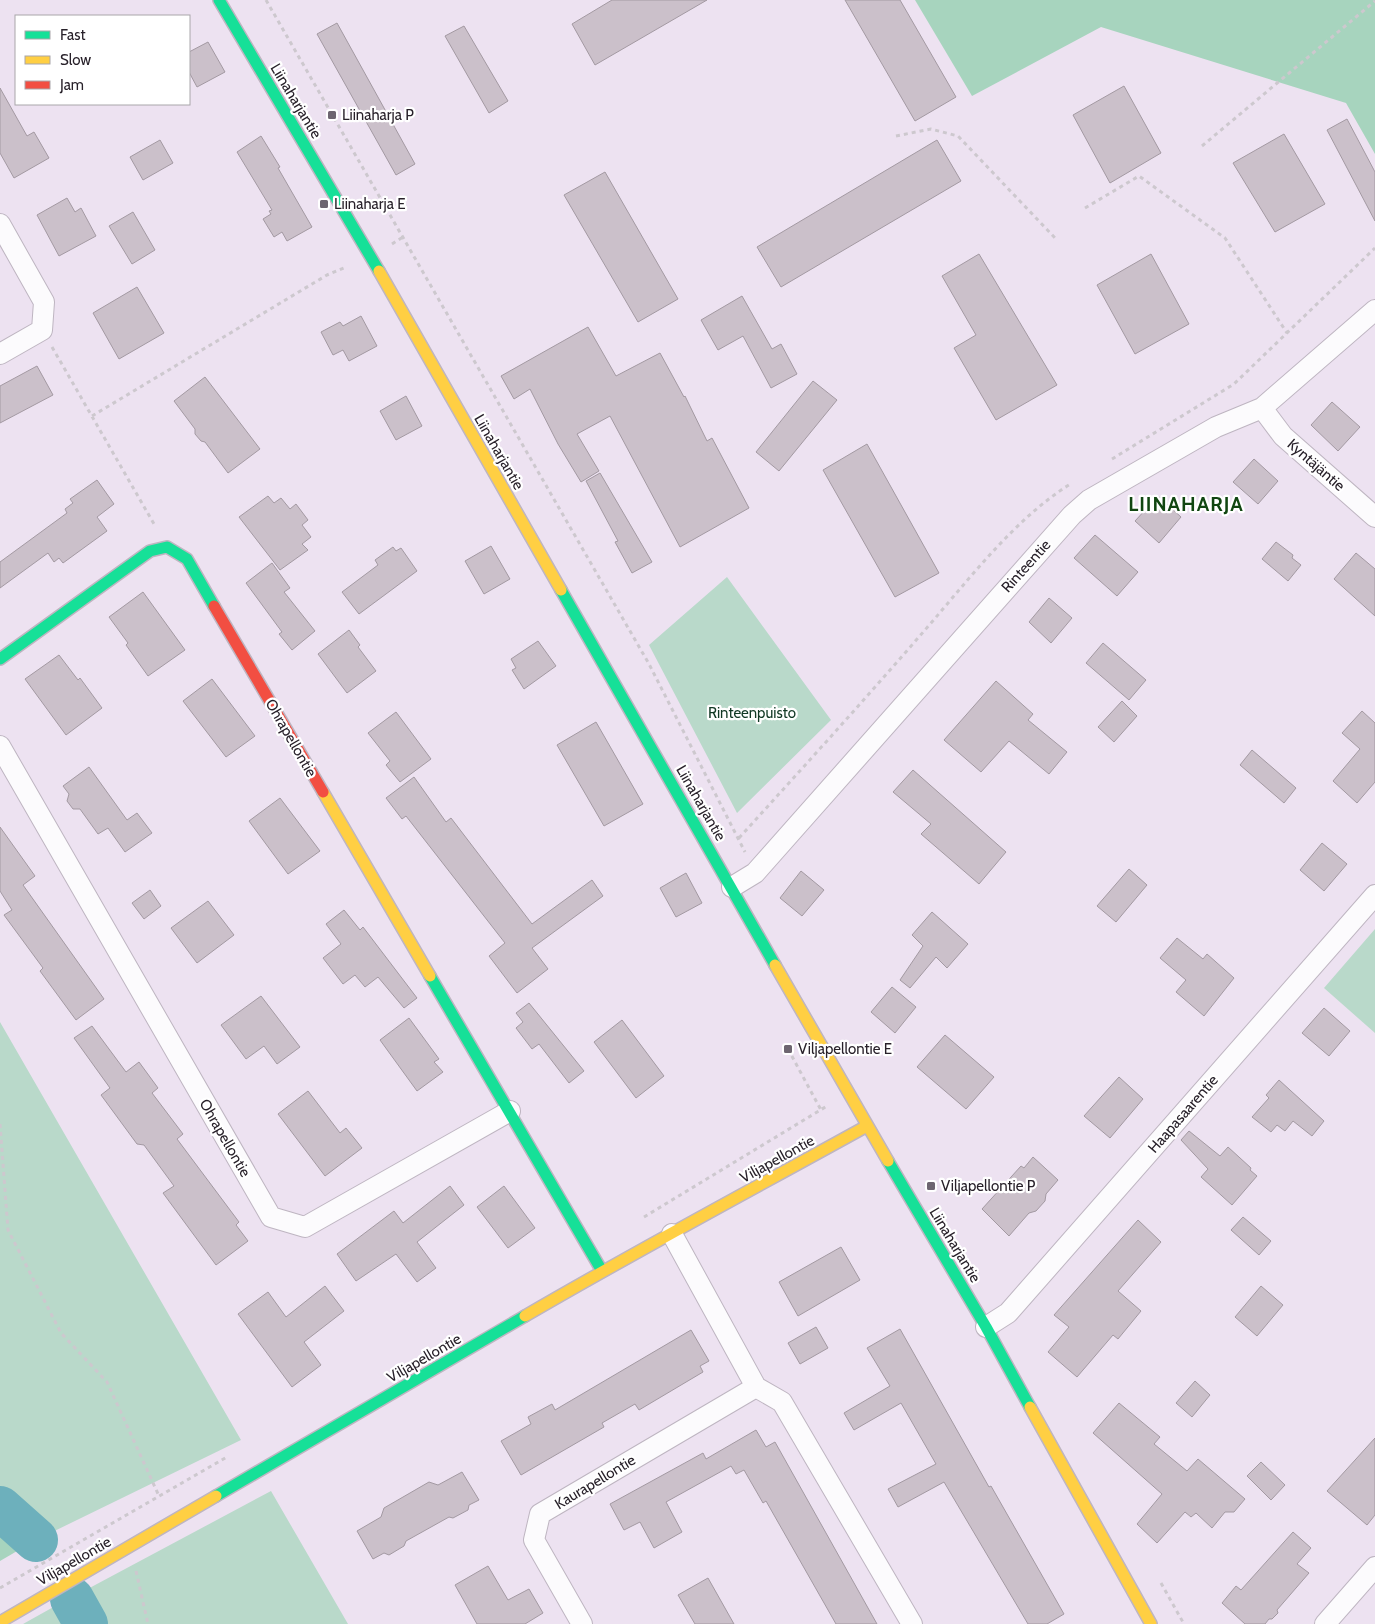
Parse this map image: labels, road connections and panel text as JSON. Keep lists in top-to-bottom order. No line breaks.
{"streets":{"street":["Liinaharjantie","Kyntäjäntie","Rinteentie","Ohrapellontie","Haapasaarentie","Viljapellontie","Kaurapellontie"]},"crossings":[["Liinaharjantie","Rinteentie"],["Liinaharjantie","Haapasaarentie"],["Liinaharjantie","Viljapellontie"],["Kyntäjäntie","Rinteentie"],["Ohrapellontie","Viljapellontie"]],"districts":["LIINAHARJA"],"parks":["Rinteenpuisto"],"places":{"transit":["Liinaharja P","Liinaharja E","Viljapellontie E","Viljapellontie P"]},"legend":["Fast","Slow","Jam"]}
